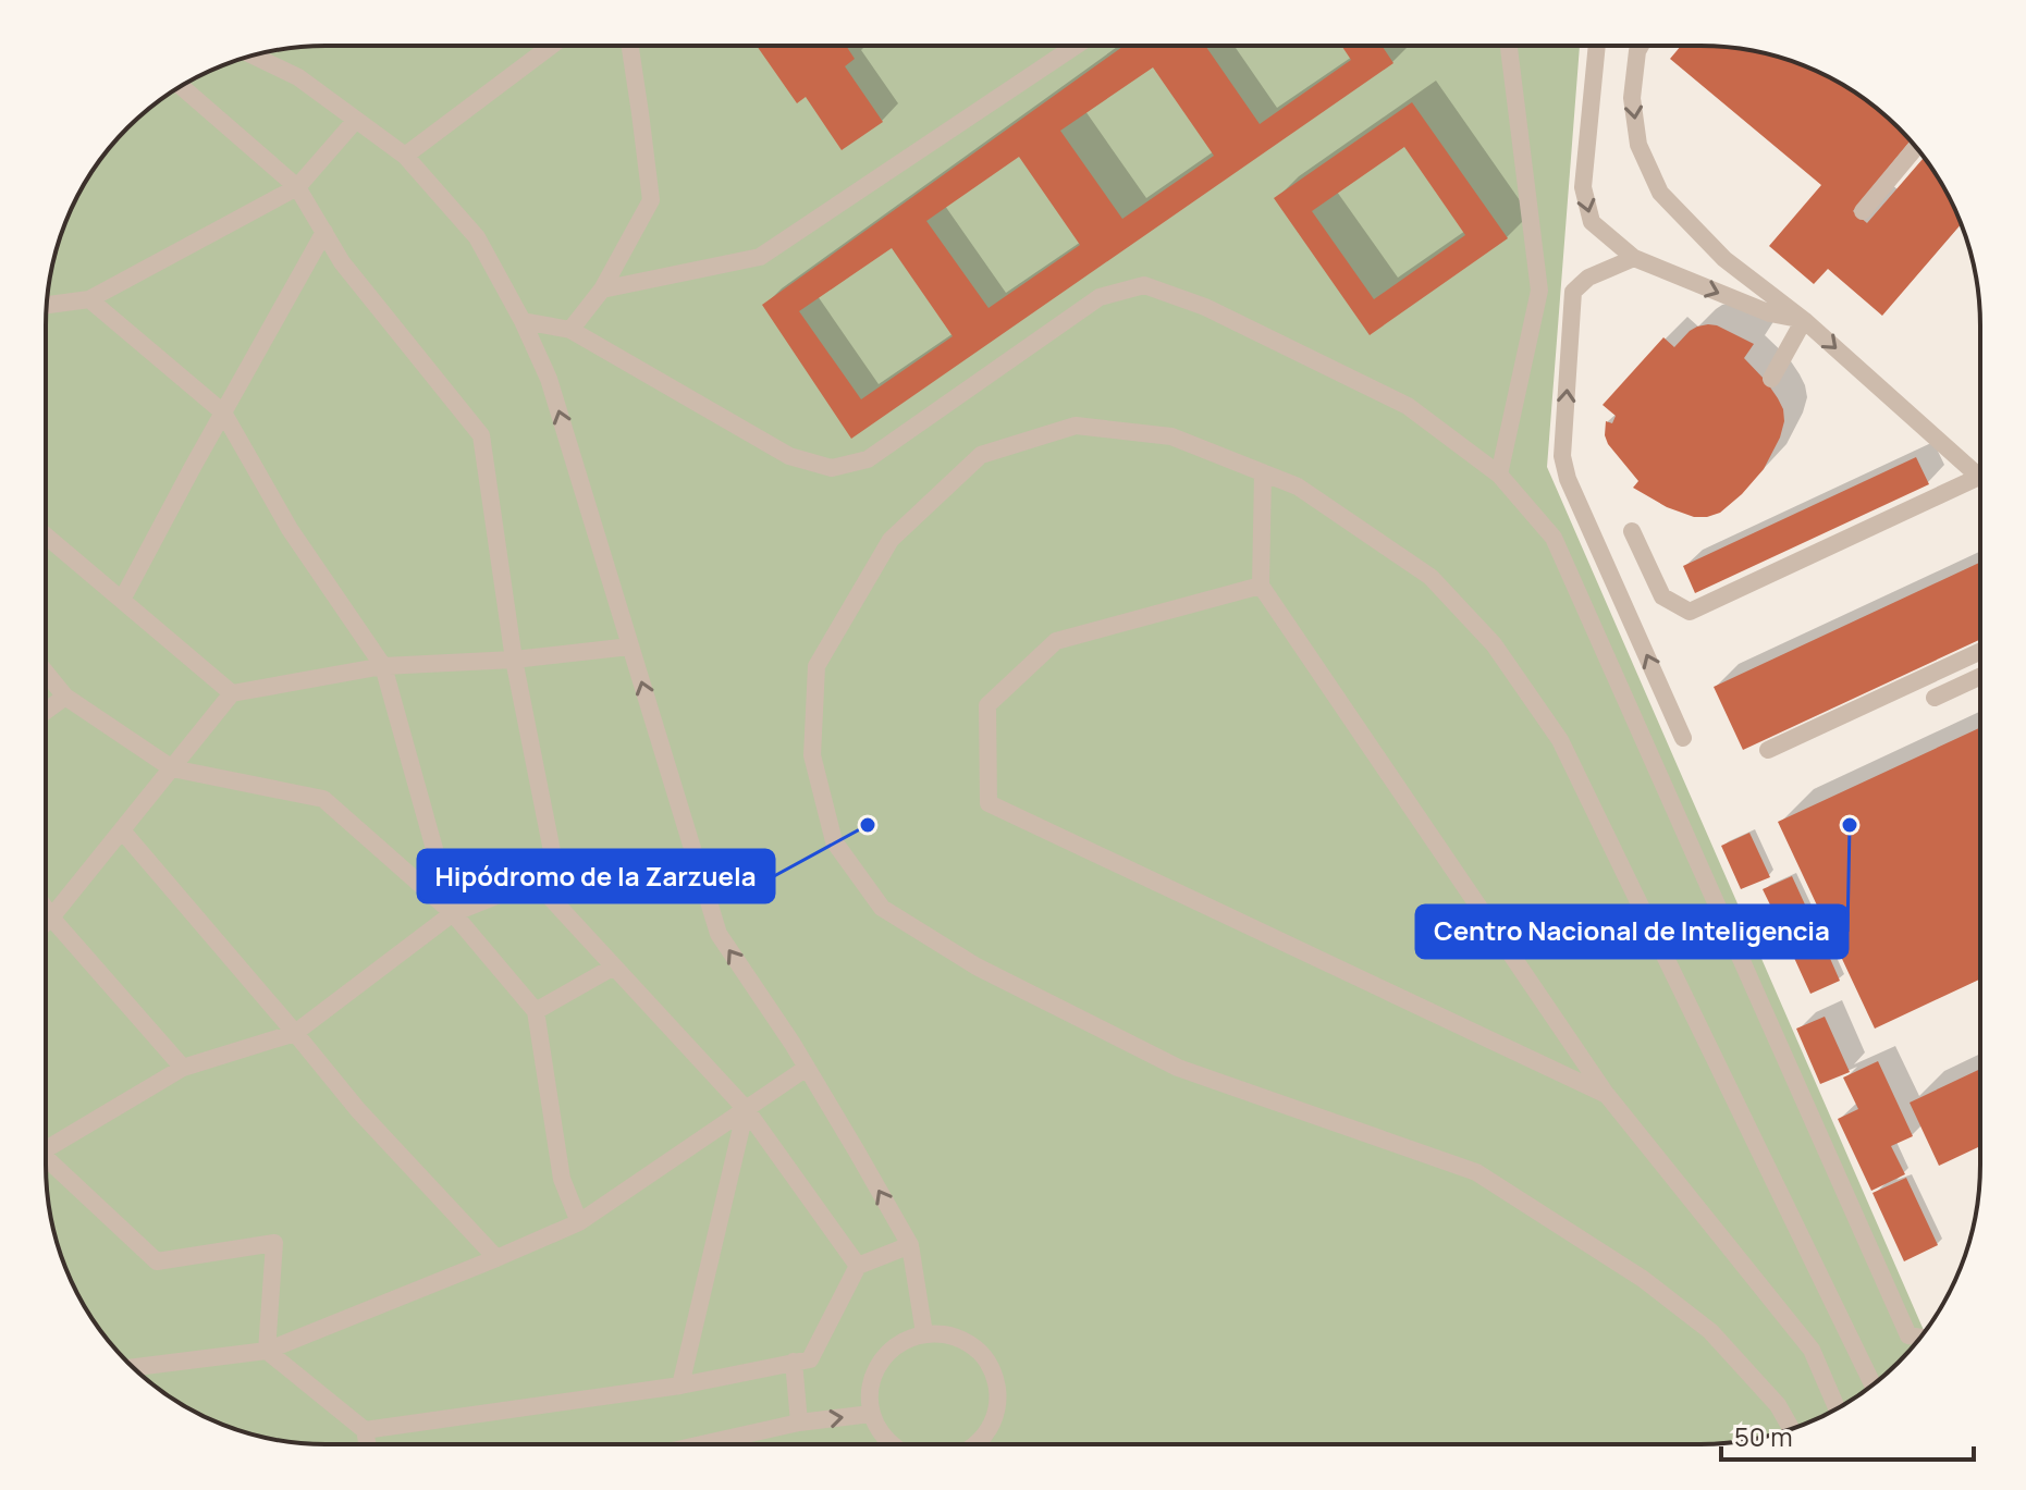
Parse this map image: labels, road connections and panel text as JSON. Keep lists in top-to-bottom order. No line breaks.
{"places":["Hipódromo de la Zarzuela","Centro Nacional de Inteligencia"],"scale_bar":"50 m"}
